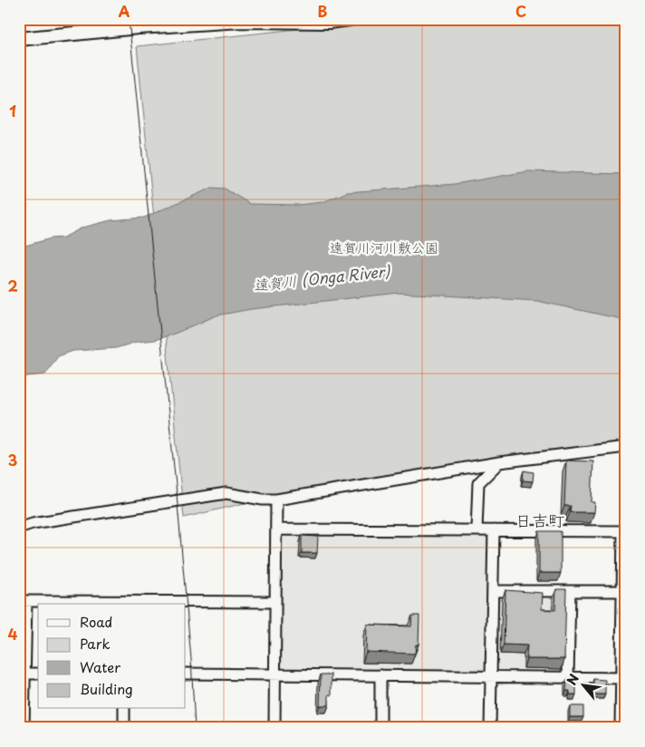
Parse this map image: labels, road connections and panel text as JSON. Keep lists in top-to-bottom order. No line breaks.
{"districts":["日吉町"],"water":["遠賀川 (Onga River)"],"parks":["遠賀川河川敷公園"],"legend":["Road","Park","Water","Building"],"north":"top left","grid":{"columns":["A","B","C"],"rows":["1","2","3","4"]}}
